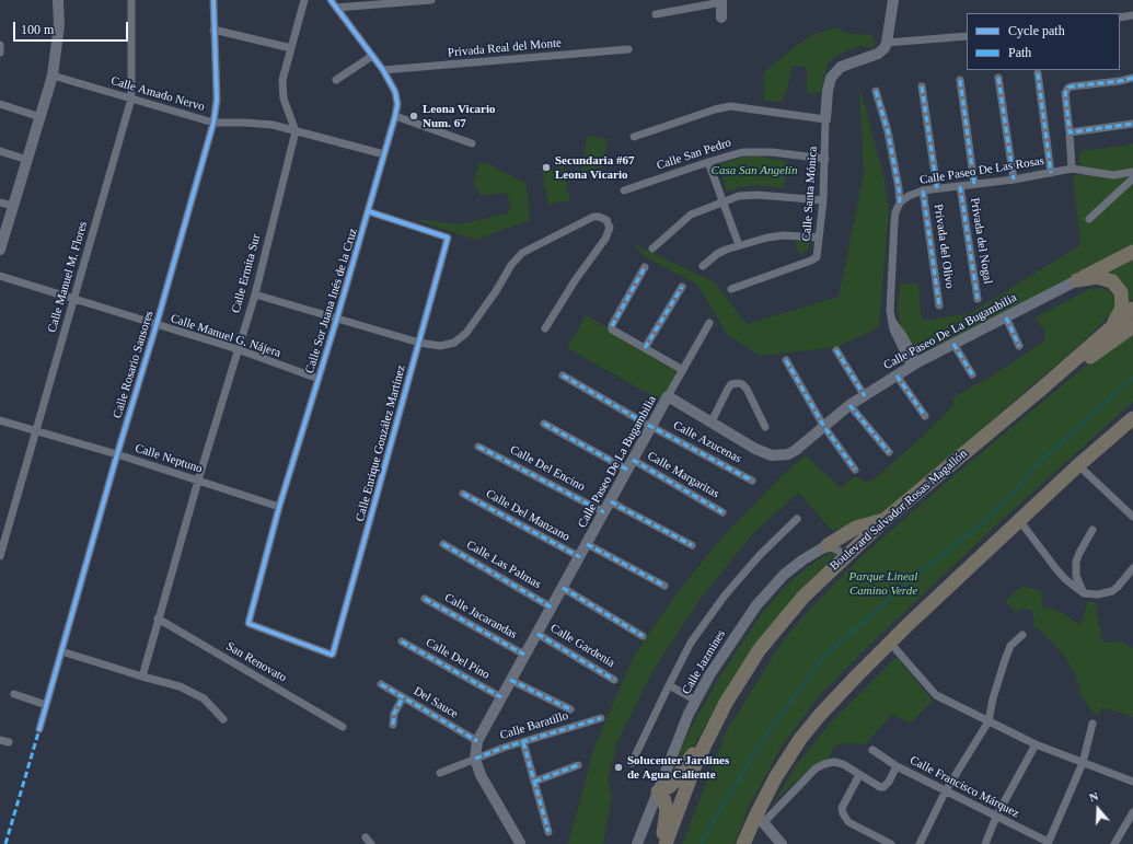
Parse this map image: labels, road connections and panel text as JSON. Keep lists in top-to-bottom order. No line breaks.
{"streets":{"highway":["Boulevard Salvador Rosas Magallón"],"street":["Privada Real del Monte","Calle Amado Nervo","Calle San Pedro","Calle Paseo De Las Rosas","Calle Santa Mónica","Privada del Nogal","Privada del Olivo","Calle Ermita Sur","Calle Manuel M. Flores","Calle Sor Juana Inés de la Cruz","Calle Paseo De La Bugambilia","Calle Manuel G. Nájera","Calle Rosario Sansores","Calle Azucenas","Calle Enrique González Martínez","Calle Neptuno","Calle Del Encino","Calle Margaritas","Calle Del Manzano","Calle Las Palmas","Calle Jacarandas","Calle Gardenia","Calle Del Pino","San Renovato","Calle Jazmines","Del Sauce","Calle Baratillo","Calle Francisco Márquez"]},"crossings":[["Privada Real del Monte","Calle Sor Juana Inés de la Cruz"],["Calle Amado Nervo","Calle Ermita Sur"],["Calle Amado Nervo","Calle Manuel M. Flores"],["Calle Amado Nervo","Calle Sor Juana Inés de la Cruz"],["Calle Amado Nervo","Calle Rosario Sansores"],["Calle San Pedro","Calle Santa Mónica"],["Calle Paseo De Las Rosas","Privada del Nogal"],["Calle Paseo De Las Rosas","Privada del Olivo"],["Calle Ermita Sur","Calle Manuel G. Nájera"],["Calle Ermita Sur","Calle Neptuno"],["Calle Ermita Sur","San Renovato"],["Calle Manuel M. Flores","Calle Manuel G. Nájera"],["Calle Manuel M. Flores","Calle Neptuno"],["Calle Sor Juana Inés de la Cruz","Calle Manuel G. Nájera"],["Calle Sor Juana Inés de la Cruz","Calle Enrique González Martínez"],["Calle Sor Juana Inés de la Cruz","Calle Neptuno"],["Calle Paseo De La Bugambilia","Calle Azucenas"],["Calle Paseo De La Bugambilia","Calle Del Encino"],["Calle Paseo De La Bugambilia","Calle Margaritas"],["Calle Paseo De La Bugambilia","Calle Del Manzano"],["Calle Paseo De La Bugambilia","Calle Las Palmas"],["Calle Paseo De La Bugambilia","Calle Jacarandas"],["Calle Paseo De La Bugambilia","Calle Gardenia"],["Calle Paseo De La Bugambilia","Calle Del Pino"],["Calle Paseo De La Bugambilia","Del Sauce"],["Calle Paseo De La Bugambilia","Calle Baratillo"],["Calle Manuel G. Nájera","Calle Rosario Sansores"],["Calle Rosario Sansores","Calle Neptuno"]],"parks":["Casa San Angelín","Parque Lineal Camino Verde"],"places":["Leona Vicario Num. 67","Secundaria #67 Leona Vicario","Solucenter Jardines de Agua Caliente"],"legend":["Cycle path","Path"],"scale_bar":"100 m","north":"top"}
